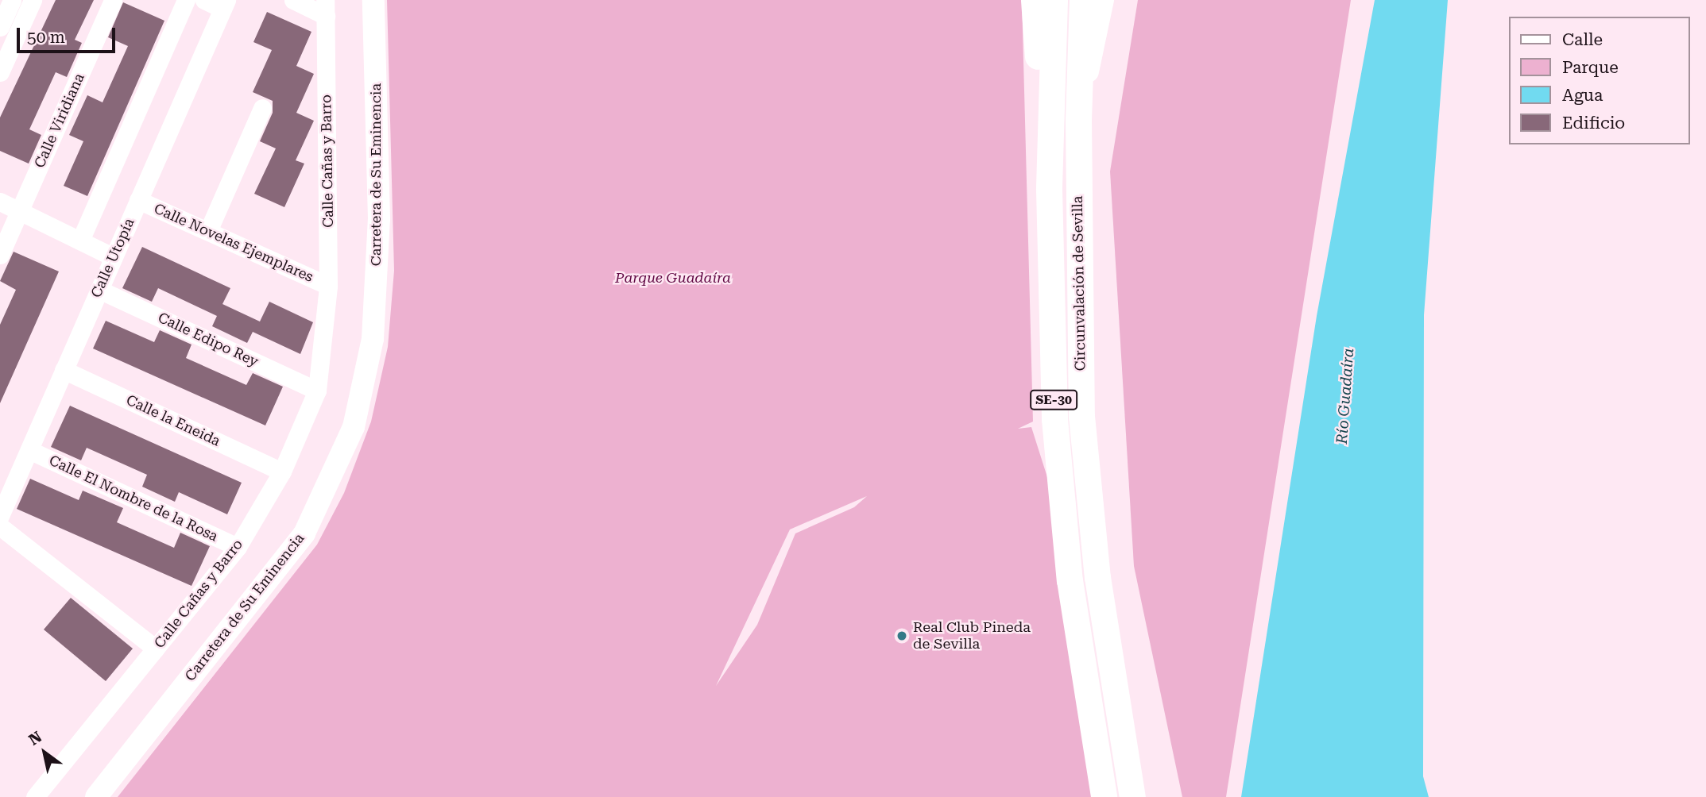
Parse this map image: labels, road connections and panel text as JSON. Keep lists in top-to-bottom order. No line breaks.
{"streets":{"highway":["Circunvalación de Sevilla","SE-30"],"main road":["Carretera de Su Eminencia"],"street":["Calle Viridiana","Calle Cañas y Barro","Calle Novelas Ejemplares","Calle Utopía","Calle Edipo Rey","Calle la Eneida","Calle El Nombre de la Rosa"]},"crossings":[["Calle Cañas y Barro","Calle Novelas Ejemplares"],["Calle Cañas y Barro","Calle Edipo Rey"],["Calle Cañas y Barro","Calle la Eneida"],["Calle Cañas y Barro","Calle El Nombre de la Rosa"],["Calle Novelas Ejemplares","Calle Utopía"],["Calle Utopía","Calle Edipo Rey"],["Calle Utopía","Calle la Eneida"],["Calle Utopía","Calle El Nombre de la Rosa"]],"water":["Río Guadaíra"],"parks":["Parque Guadaíra"],"places":["Real Club Pineda de Sevilla"],"legend":["Calle","Parque","Agua","Edificio"],"scale_bar":"50 m","north":"top left"}
